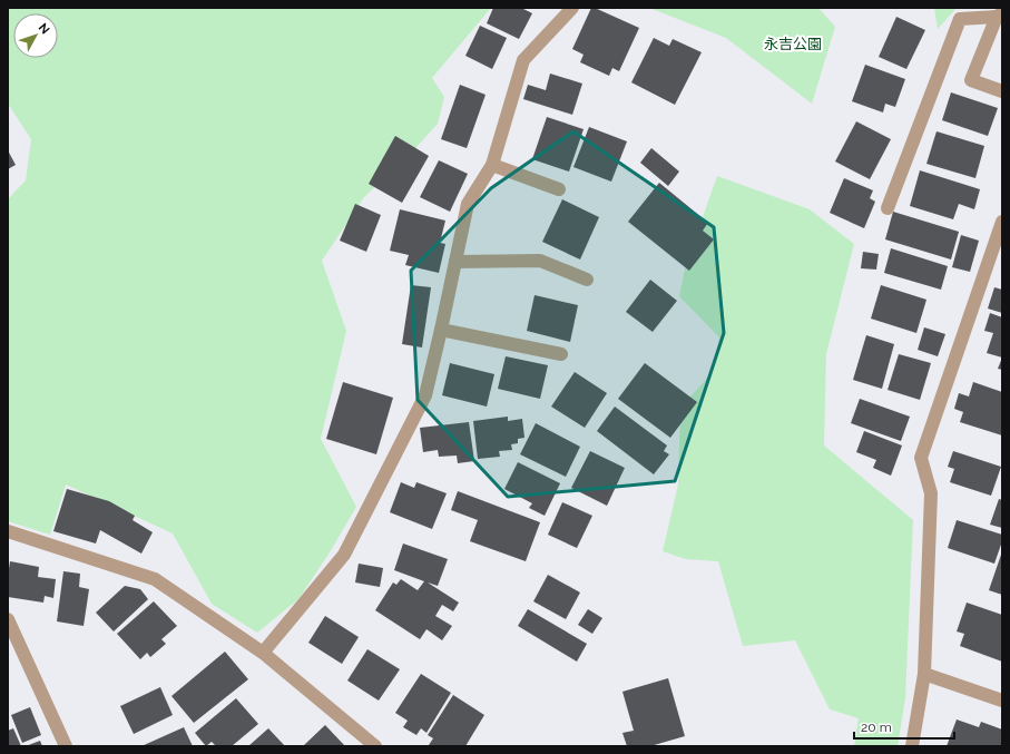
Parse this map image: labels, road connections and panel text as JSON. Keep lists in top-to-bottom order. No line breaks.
{"parks":["永吉公園"],"scale_bar":"20 m","north":"top right"}
